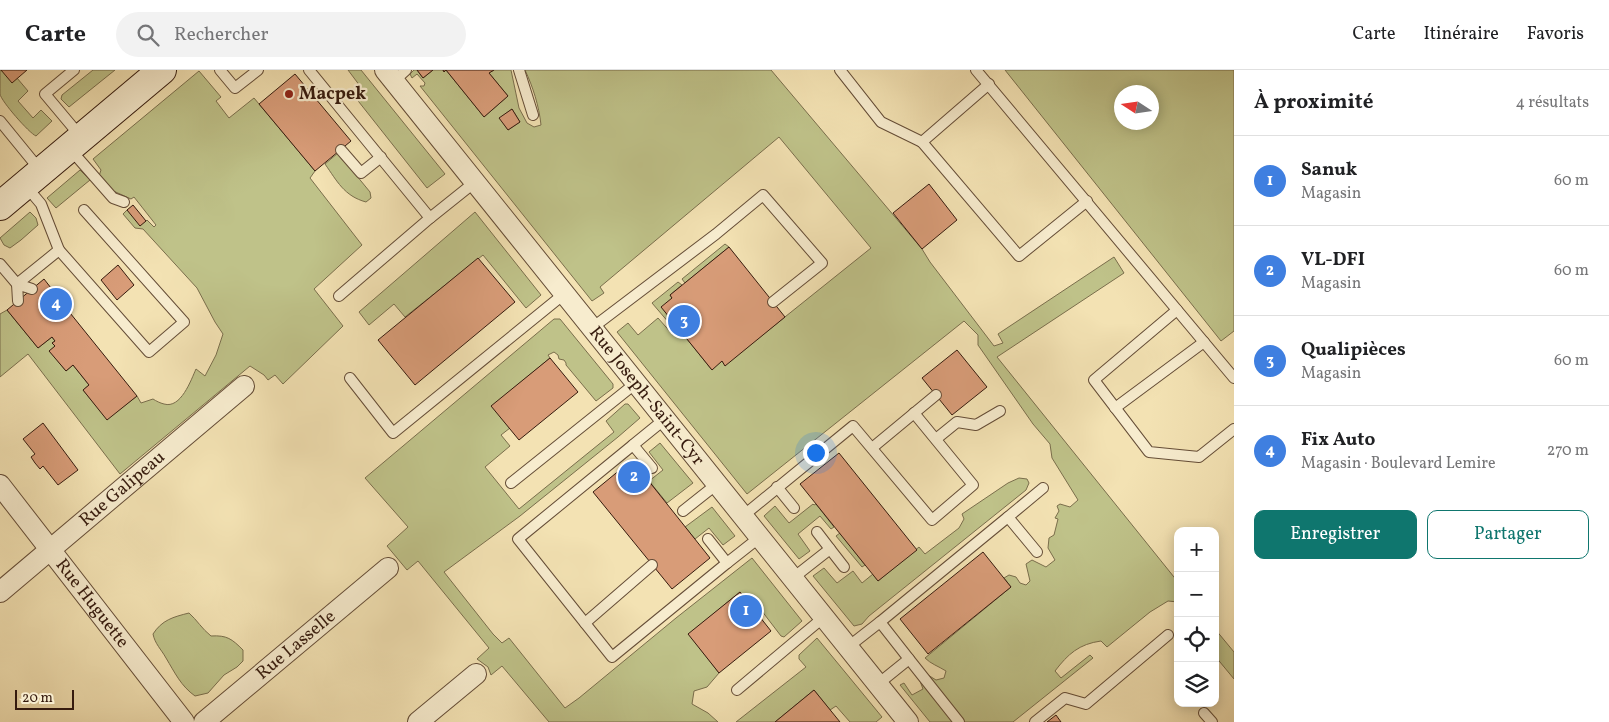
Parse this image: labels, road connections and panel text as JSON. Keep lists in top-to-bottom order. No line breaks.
{"streets":{"street":["Rue Joseph-Saint-Cyr","Rue Galipeau","Rue Huguette","Rue Lasselle"]},"crossings":[["Rue Galipeau","Rue Huguette"]],"places":["Macpek"],"scale_bar":"20 m","north":"left","page":{"header":"Carte","search":"Rechercher","nav":["Carte","Itinéraire","Favoris"],"heading":["À proximité","4 résultats"],"list":[{"mark":"1","name":"Sanuk","note":"Magasin","value":"60 m"},{"mark":"2","name":"VL-DFI","note":"Magasin","value":"60 m"},{"mark":"3","name":"Qualipièces","note":"Magasin","value":"60 m"},{"mark":"4","name":"Fix Auto","note":"Magasin · Boulevard Lemire","value":"270 m"}],"pins":["4","3","2","1"],"buttons":["Enregistrer","Partager"],"map_buttons":["+","−"],"scale":"20 m"}}
